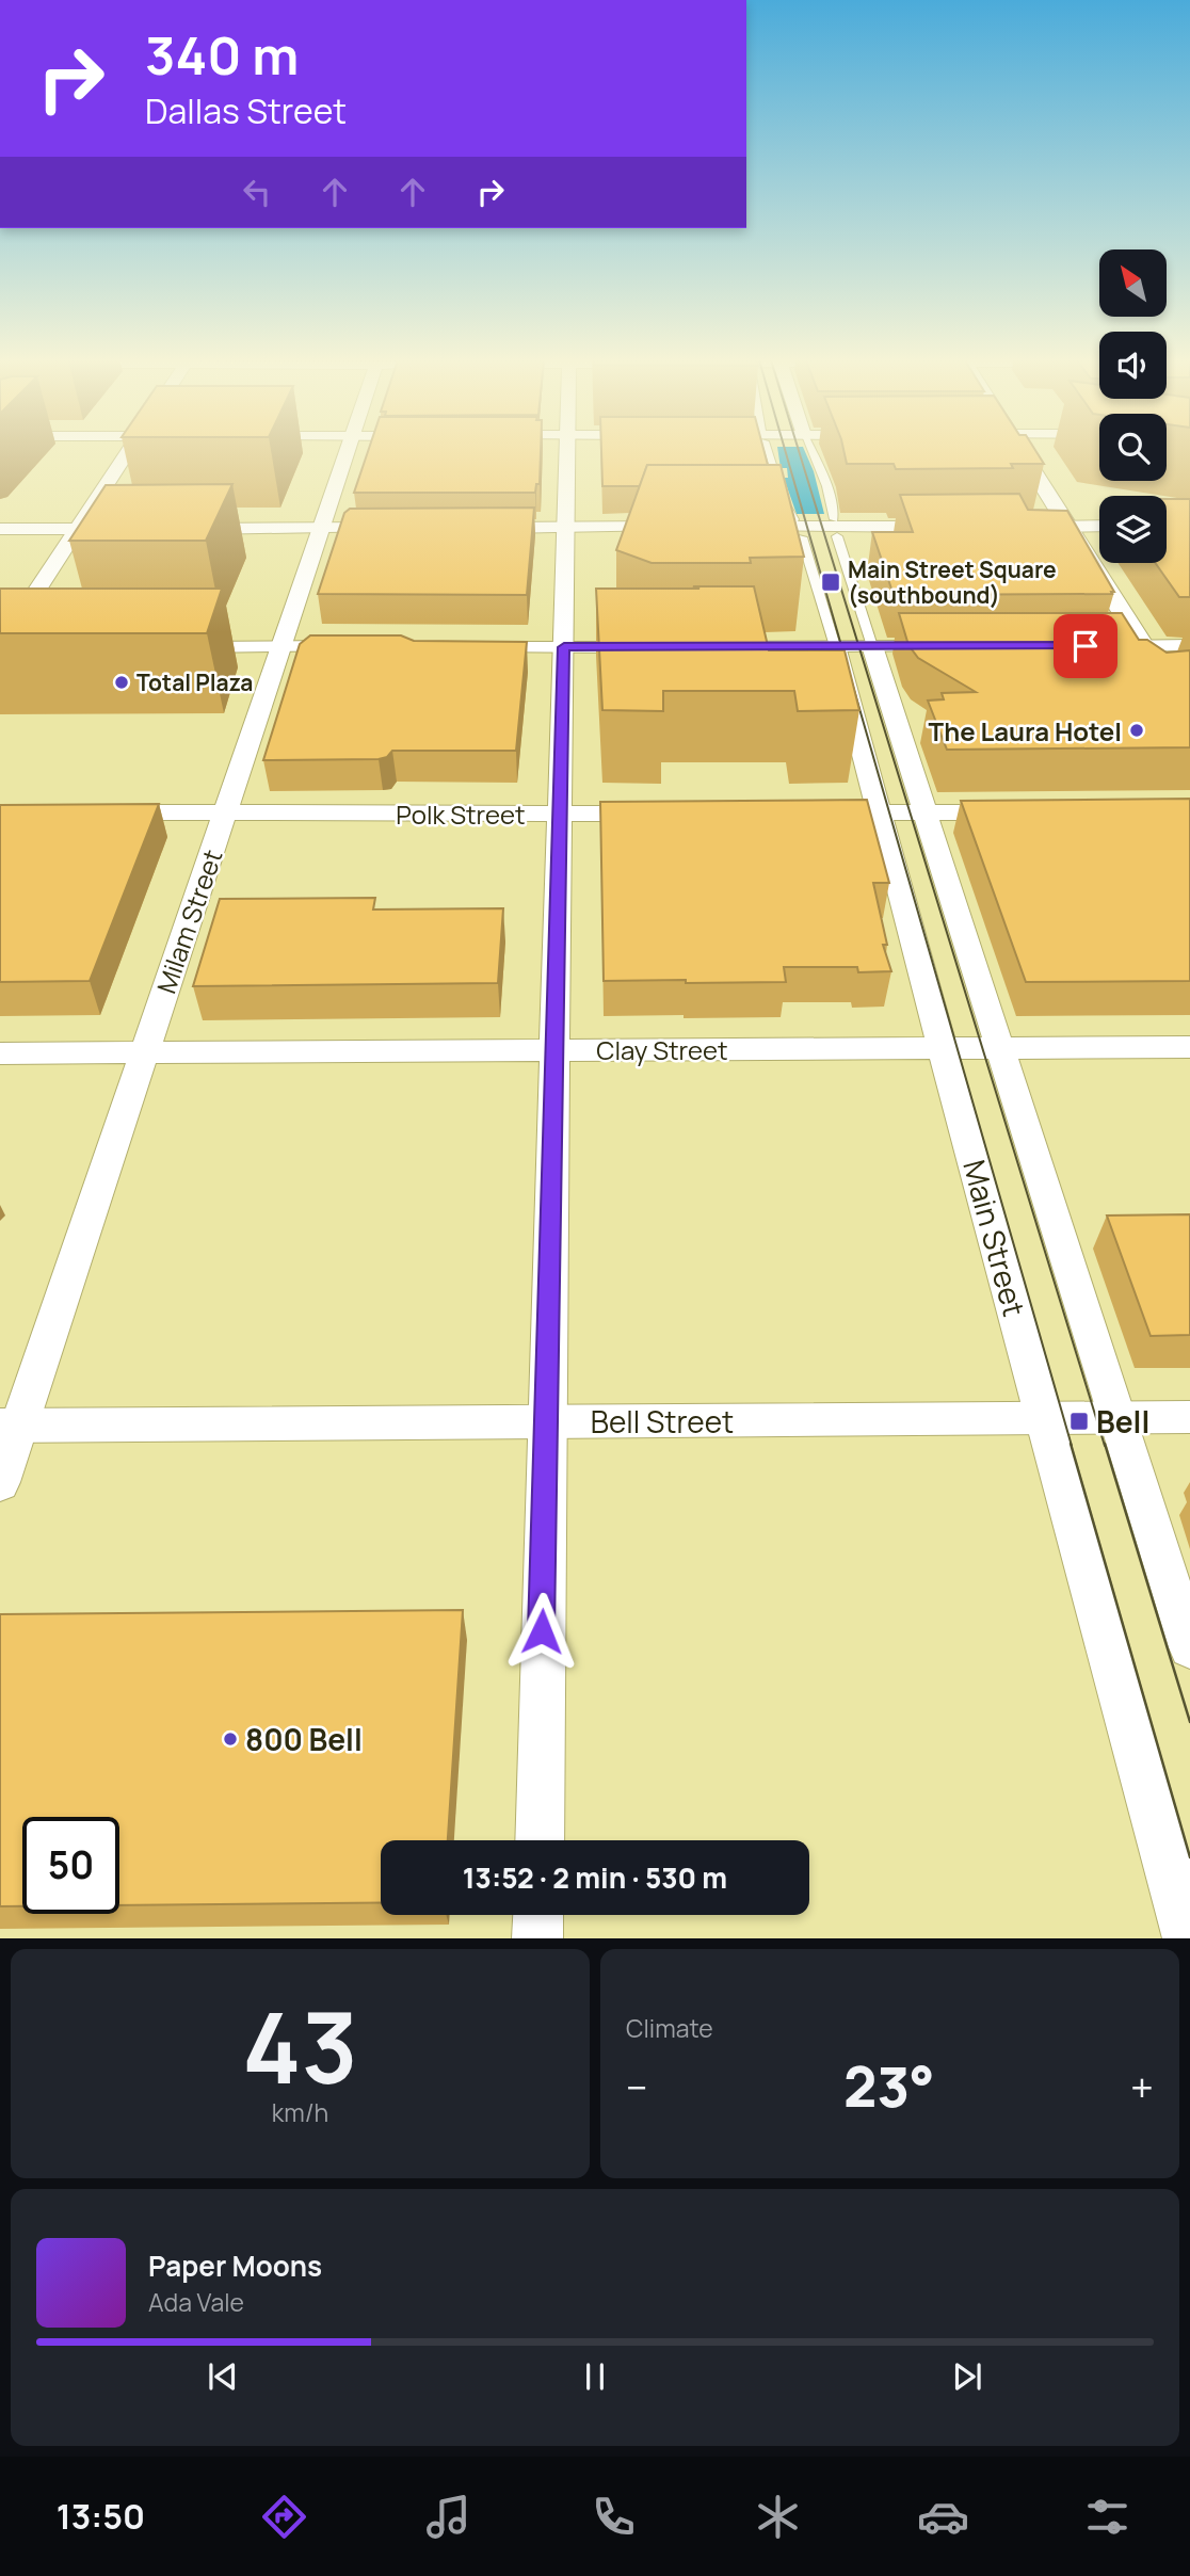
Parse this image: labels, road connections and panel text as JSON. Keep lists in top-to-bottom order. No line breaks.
{"streets":{"main road":["Polk Street","Milam Street","Clay Street","Main Street"],"street":["Bell Street"]},"crossings":[["Polk Street","Milam Street"],["Milam Street","Clay Street"],["Milam Street","Bell Street"],["Clay Street","Main Street"],["Main Street","Bell Street"]],"places":{"transit":["Main Street Square (southbound)","Bell"],"other":["Total Plaza","The Laura Hotel","800 Bell"]},"north":"top left","page":{"turn":["340 m","Dallas Street"],"limit":"50","trip":"13:52 · 2 min · 530 m","tile":[["43","km/h"],"Climate"],"heat":["−","23°","+"],"song":["Paper Moons","Ada Vale"],"tabs":"13:50"}}
